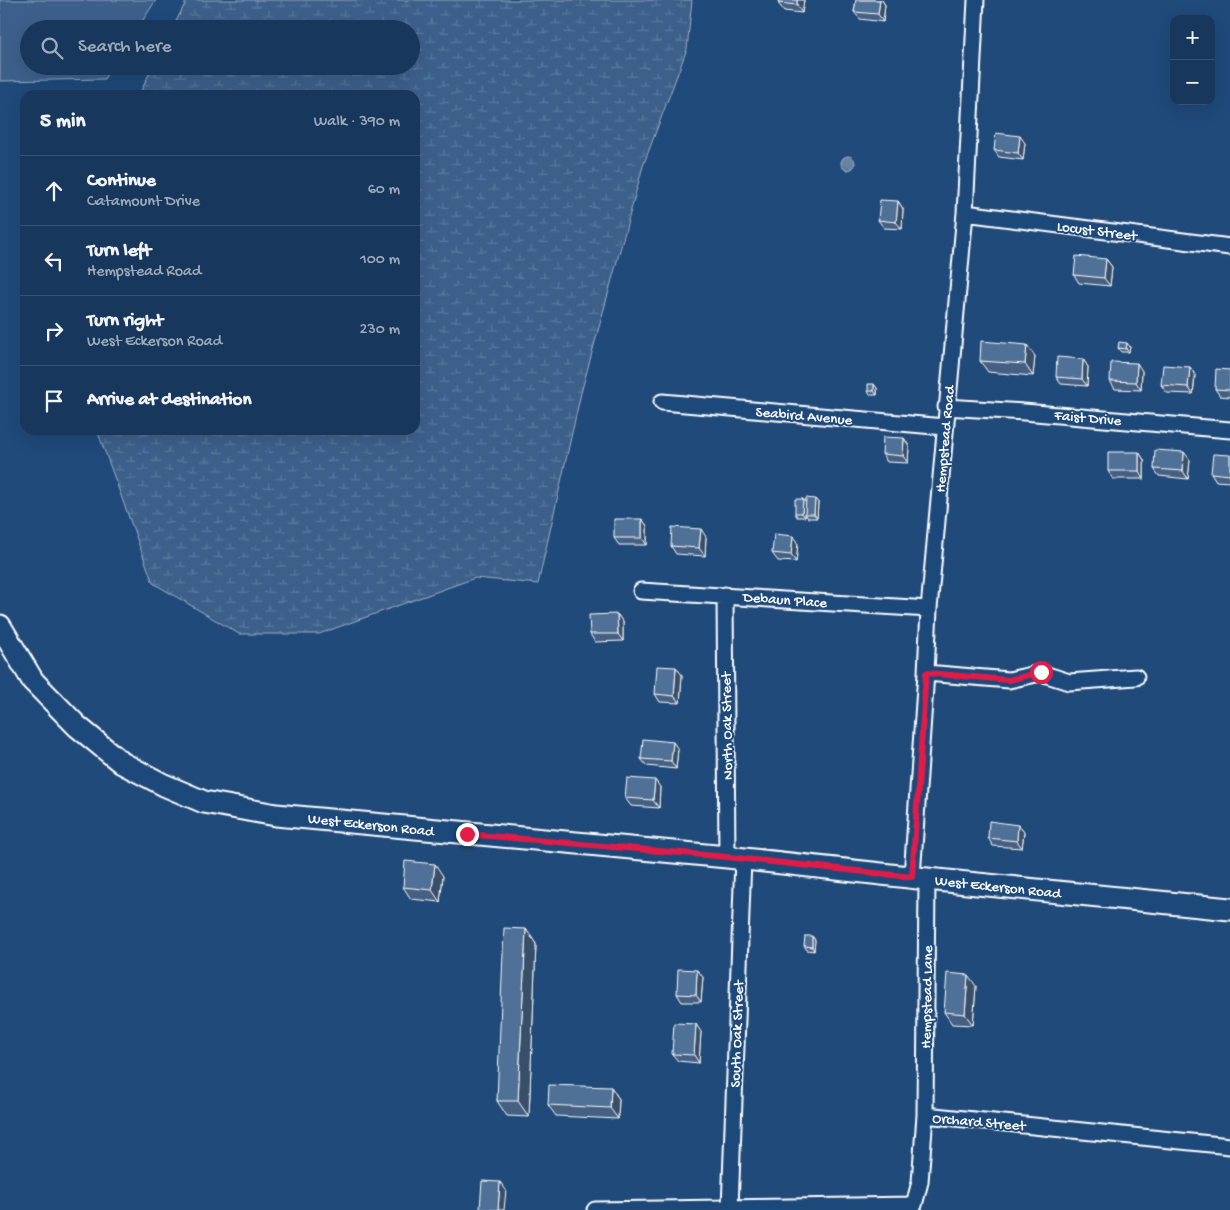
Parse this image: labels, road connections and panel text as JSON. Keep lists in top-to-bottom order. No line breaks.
{"streets":{"street":["Locust Street","Seabird Avenue","Faist Drive","Hempstead Road","Debaun Place","North Oak Street","West Eckerson Road","Hempstead Lane","South Oak Street","Orchard Street"]},"crossings":[["Locust Street","Hempstead Road"],["Seabird Avenue","Hempstead Road"],["Faist Drive","Hempstead Road"],["Hempstead Road","Debaun Place"],["Hempstead Road","West Eckerson Road"],["Hempstead Road","Hempstead Lane"],["Debaun Place","North Oak Street"],["North Oak Street","West Eckerson Road"],["North Oak Street","South Oak Street"],["West Eckerson Road","Hempstead Lane"],["West Eckerson Road","South Oak Street"],["Hempstead Lane","Orchard Street"],["South Oak Street","Orchard Street"]],"page":{"map_buttons":["+","−"],"search":"Search here","heading":["5 min","Walk · 390 m"],"list":[["Continue","Catamount Drive","60 m"],["Turn left","Hempstead Road","100 m"],["Turn right","West Eckerson Road","230 m"],"Arrive at destination"]}}
